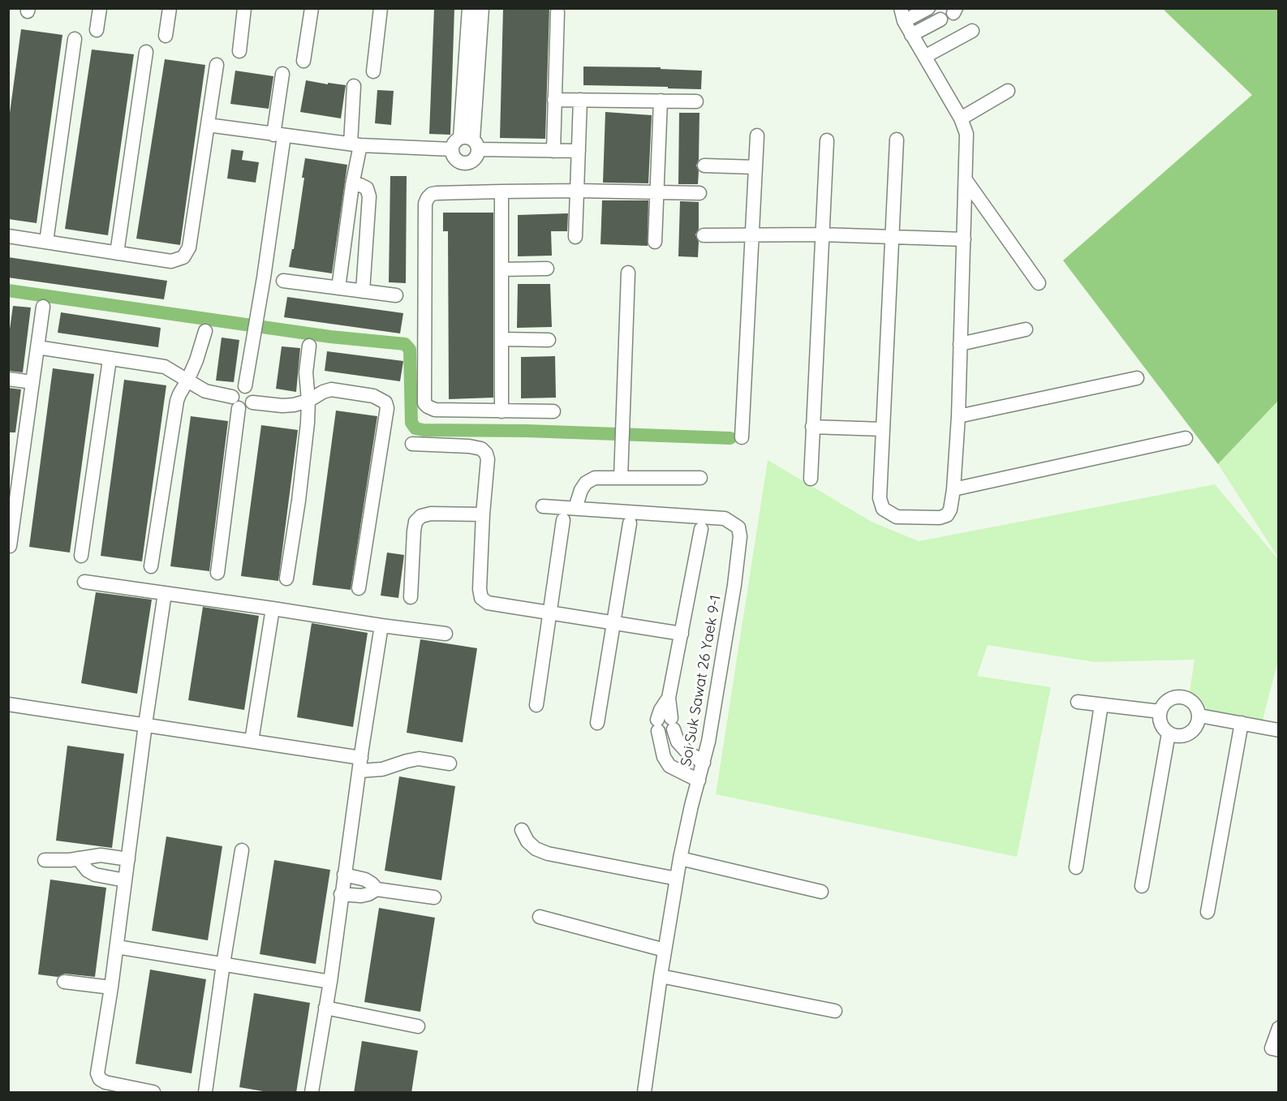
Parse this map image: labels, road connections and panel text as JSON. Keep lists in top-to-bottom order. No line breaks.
{"streets":{"street":["Soi Suk Sawat 26 Yaek 9-1"]}}
